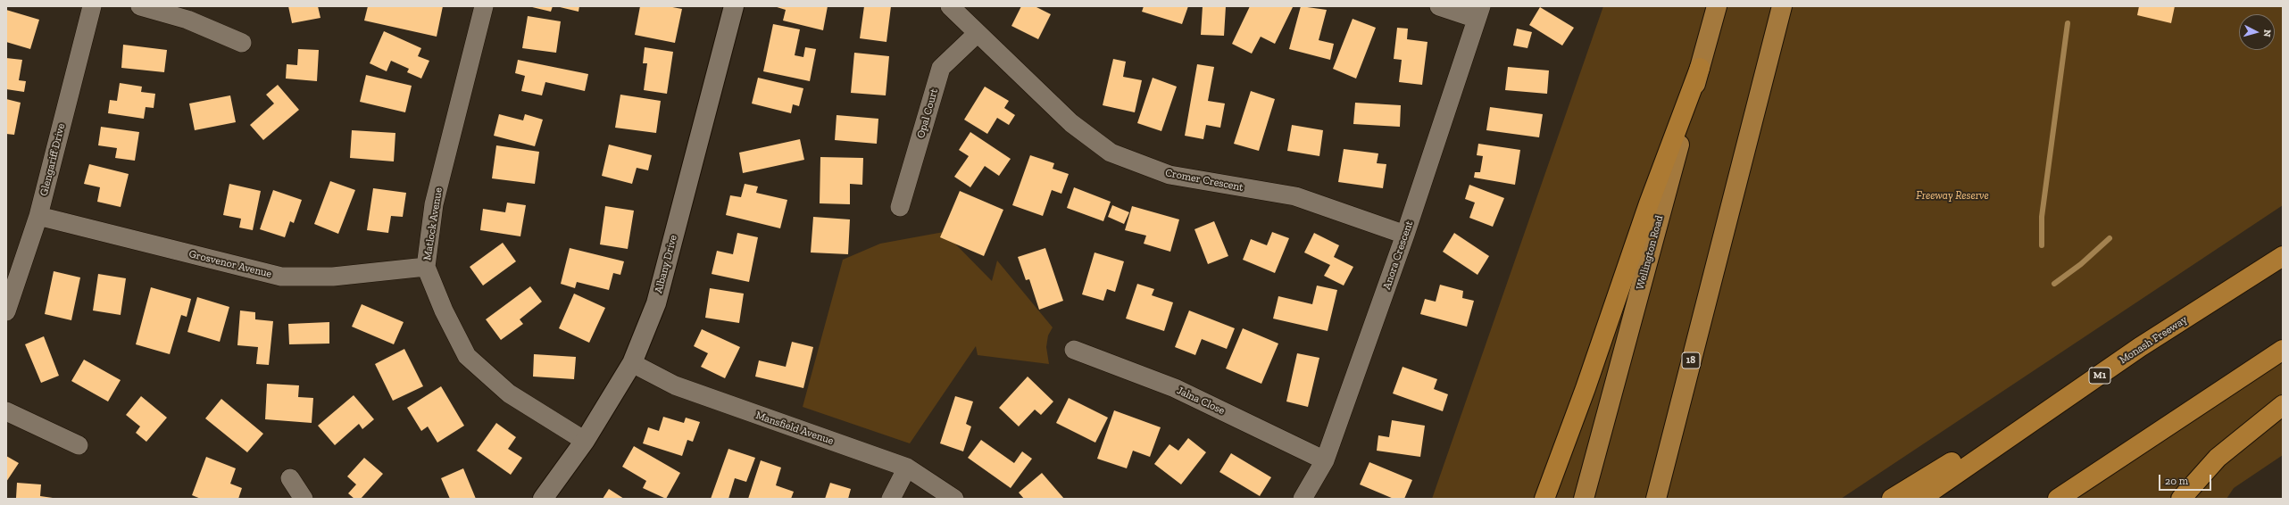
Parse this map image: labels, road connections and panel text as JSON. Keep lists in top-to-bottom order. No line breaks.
{"streets":{"highway":["Wellington Road","Monash Freeway","18","M1"],"street":["Opal Court","Glengariff Drive","Cromer Crescent","Matlock Avenue","Anora Crescent","Grosvenor Avenue","Albany Drive","Jalna Close","Mansfield Avenue"]},"crossings":[["Opal Court","Cromer Crescent"],["Glengariff Drive","Grosvenor Avenue"],["Cromer Crescent","Anora Crescent"],["Matlock Avenue","Grosvenor Avenue"],["Matlock Avenue","Albany Drive"],["Anora Crescent","Jalna Close"],["Albany Drive","Mansfield Avenue"]],"parks":["Freeway Reserve"],"scale_bar":"20 m","north":"right"}
